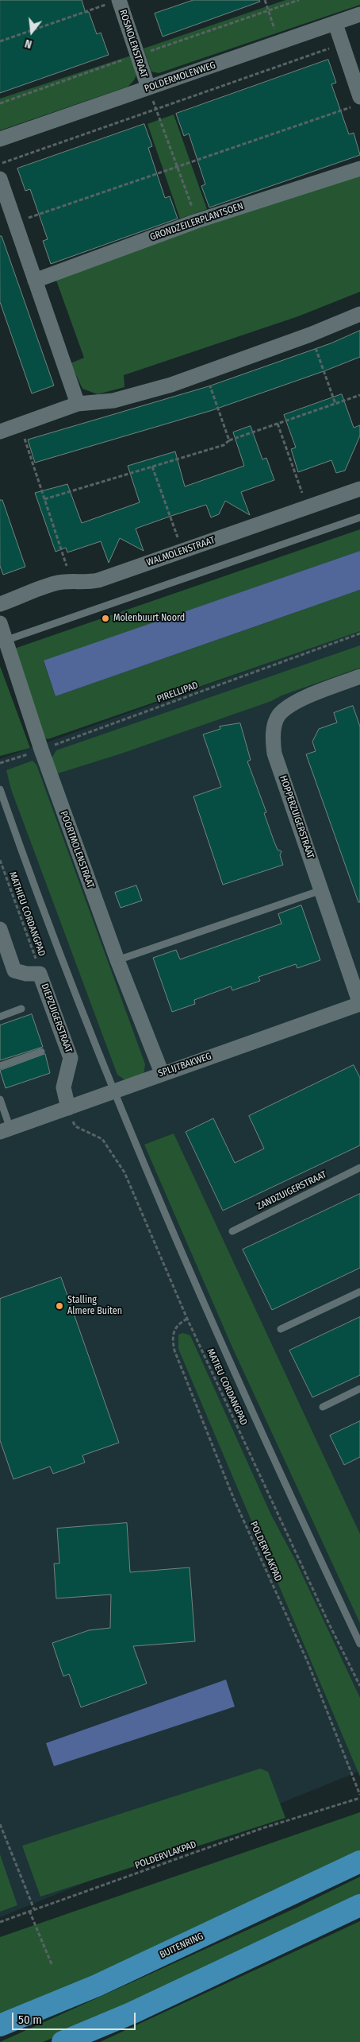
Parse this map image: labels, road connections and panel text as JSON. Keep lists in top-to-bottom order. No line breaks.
{"streets":{"highway":["BUITENRING"],"street":["ROSMOLENSTRAAT","POLDERMOLENWEG","GRONDZEILERPLANTSOEN","WALMOLENSTRAAT","HOPPERZUIGERSTRAAT","POORTMOLENSTRAAT","DIEPZUIGERSTRAAT","SPLIJTBAKWEG"],"lane":["ZANDZUIGERSTRAAT"],"path":["PIRELLIPAD","MATHIEU CORDANGPAD","MATIEU CORDANGPAD","POLDERVLAKPAD"]},"crossings":[["ROSMOLENSTRAAT","POLDERMOLENWEG"],["PIRELLIPAD","POORTMOLENSTRAAT"],["HOPPERZUIGERSTRAAT","SPLIJTBAKWEG"],["POORTMOLENSTRAAT","SPLIJTBAKWEG"],["MATHIEU CORDANGPAD","DIEPZUIGERSTRAAT"],["DIEPZUIGERSTRAAT","SPLIJTBAKWEG"],["DIEPZUIGERSTRAAT","MATIEU CORDANGPAD"],["SPLIJTBAKWEG","MATIEU CORDANGPAD"],["MATIEU CORDANGPAD","POLDERVLAKPAD"]],"places":["Molenbuurt Noord","Stalling Almere Buiten"],"scale_bar":"50 m","north":"bottom"}
